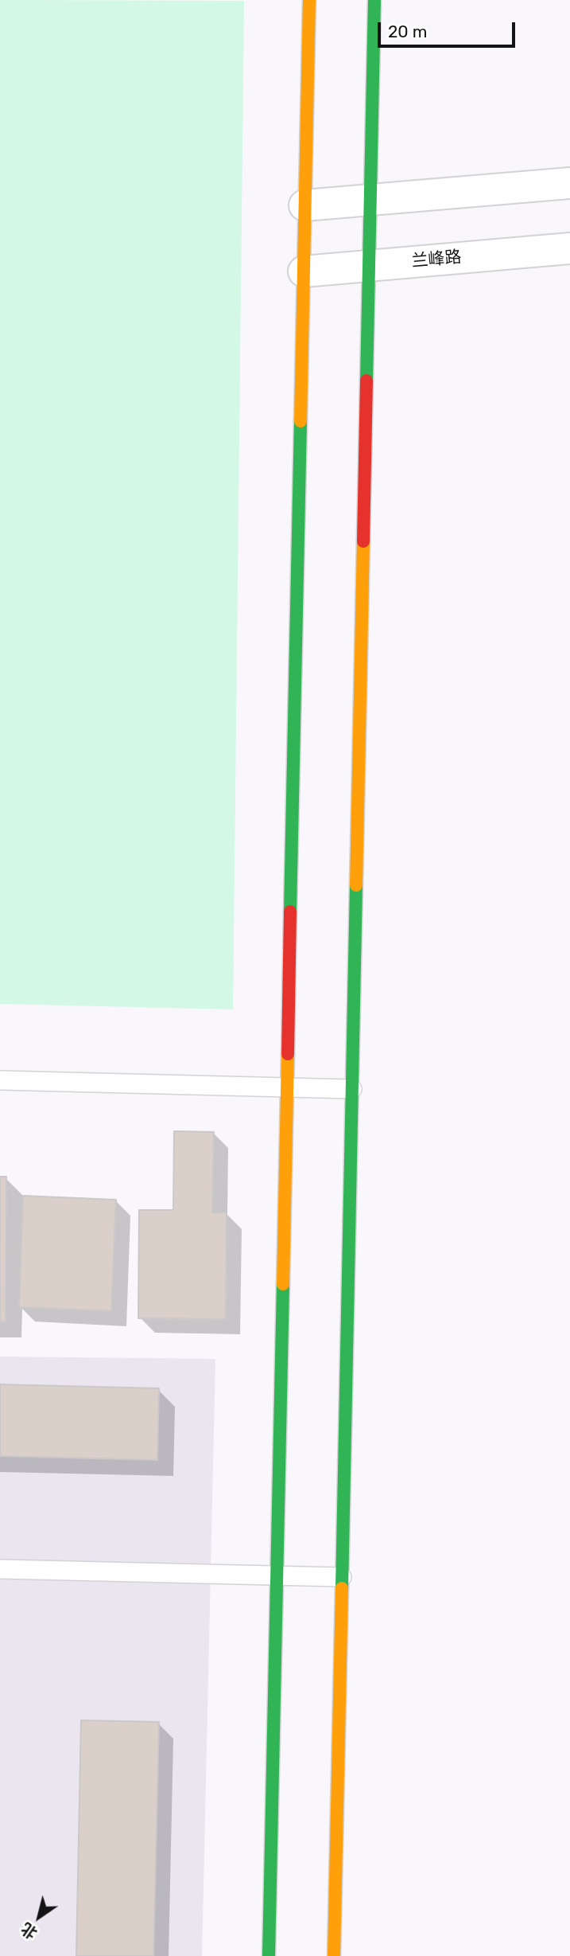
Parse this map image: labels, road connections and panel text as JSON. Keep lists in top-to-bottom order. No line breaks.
{"streets":{"street":["兰峰路"]},"scale_bar":"20 m","north":"bottom left"}
